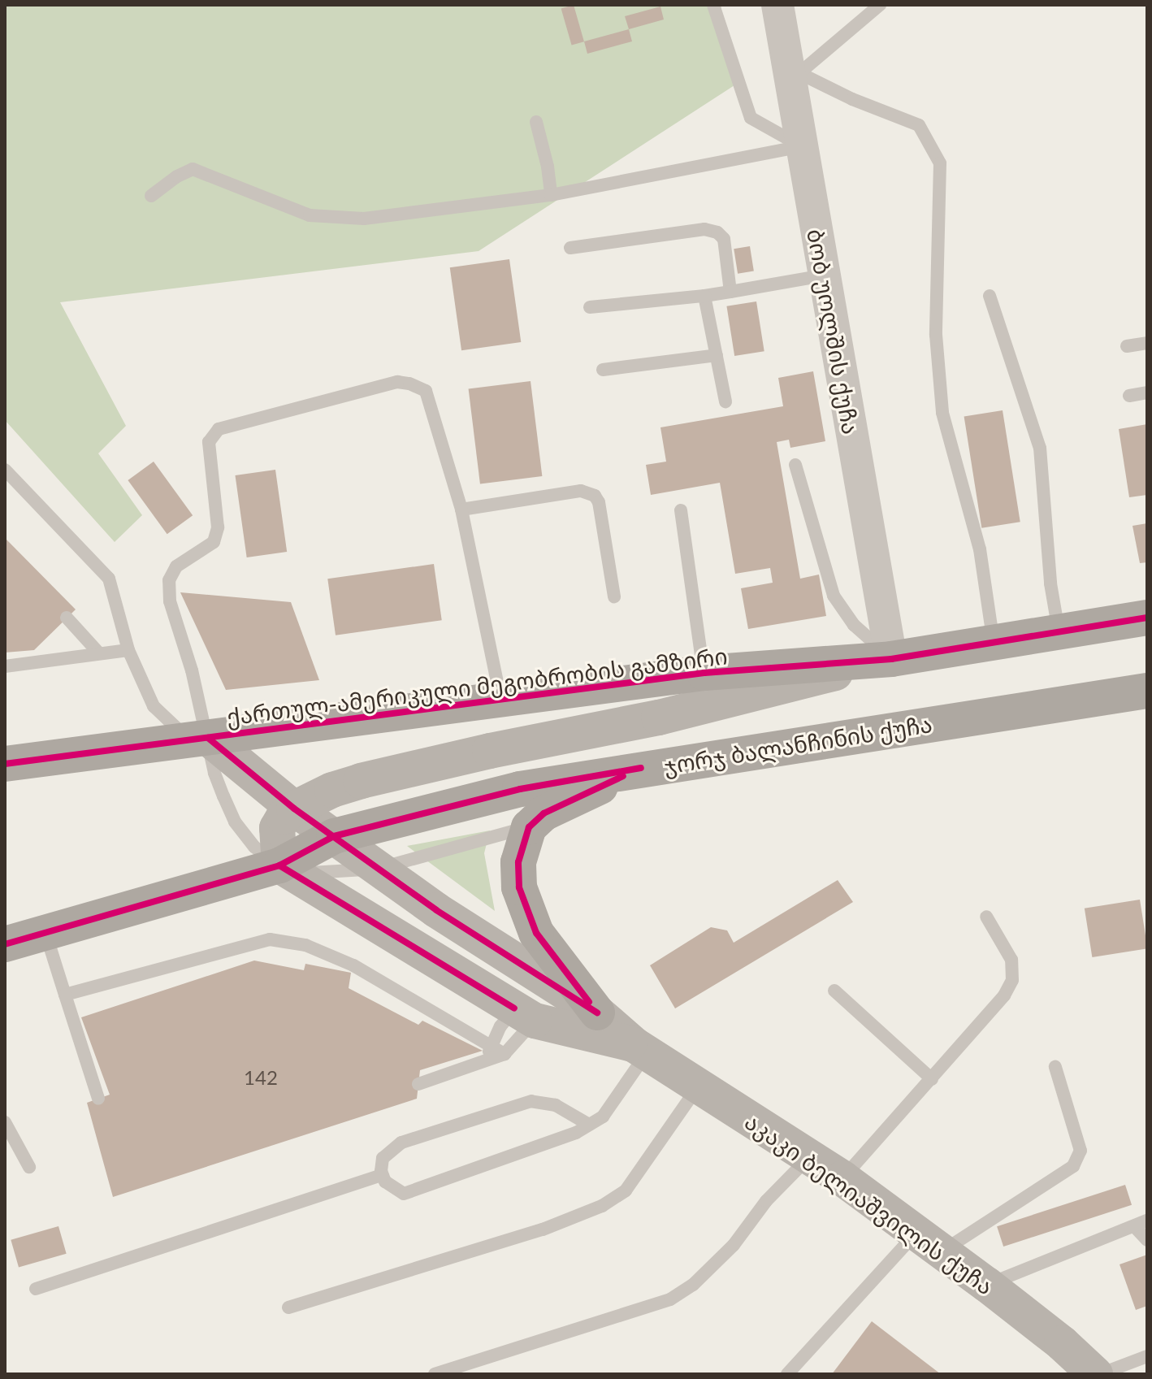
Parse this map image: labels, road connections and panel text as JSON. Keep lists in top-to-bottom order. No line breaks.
{"streets":{"main road":["ქართულ-ამერიკული მეგობრობის გამზირი","ჯორჯ ბალანჩინის ქუჩა","აკაკი ბელიაშვილის ქუჩა"],"street":["ბობ უოლშის ქუჩა"]},"crossings":[["ბობ უოლშის ქუჩა","ქართულ-ამერიკული მეგობრობის გამზირი"],["ქართულ-ამერიკული მეგობრობის გამზირი","აკაკი ბელიაშვილის ქუჩა"],["ჯორჯ ბალანჩინის ქუჩა","აკაკი ბელიაშვილის ქუჩა"]],"house_numbers":["142"]}
